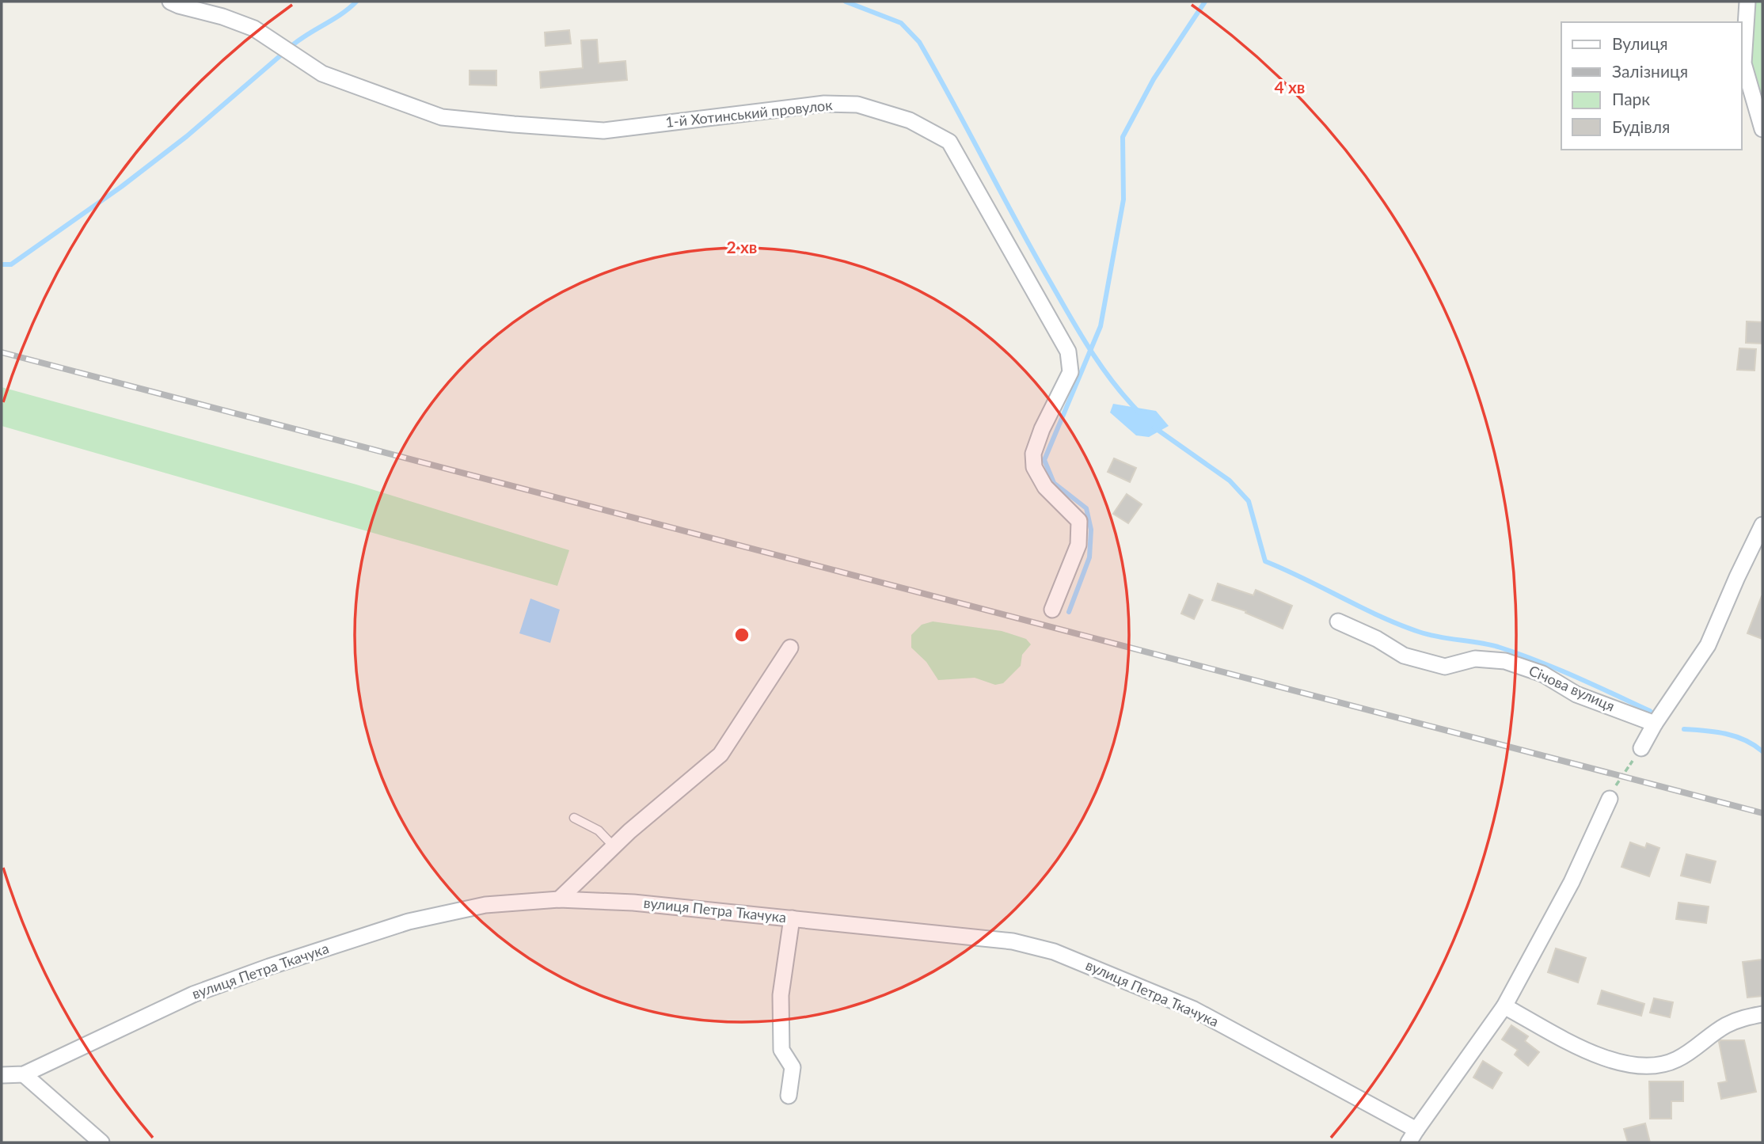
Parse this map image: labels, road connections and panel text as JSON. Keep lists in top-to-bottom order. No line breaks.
{"streets":{"street":["1-й Хотинський провулок","Січова вулиця","вулиця Петра Ткачука"]},"legend":["Вулиця","Залізниця","Парк","Будівля"],"rings":["4 хв","2 хв"]}
